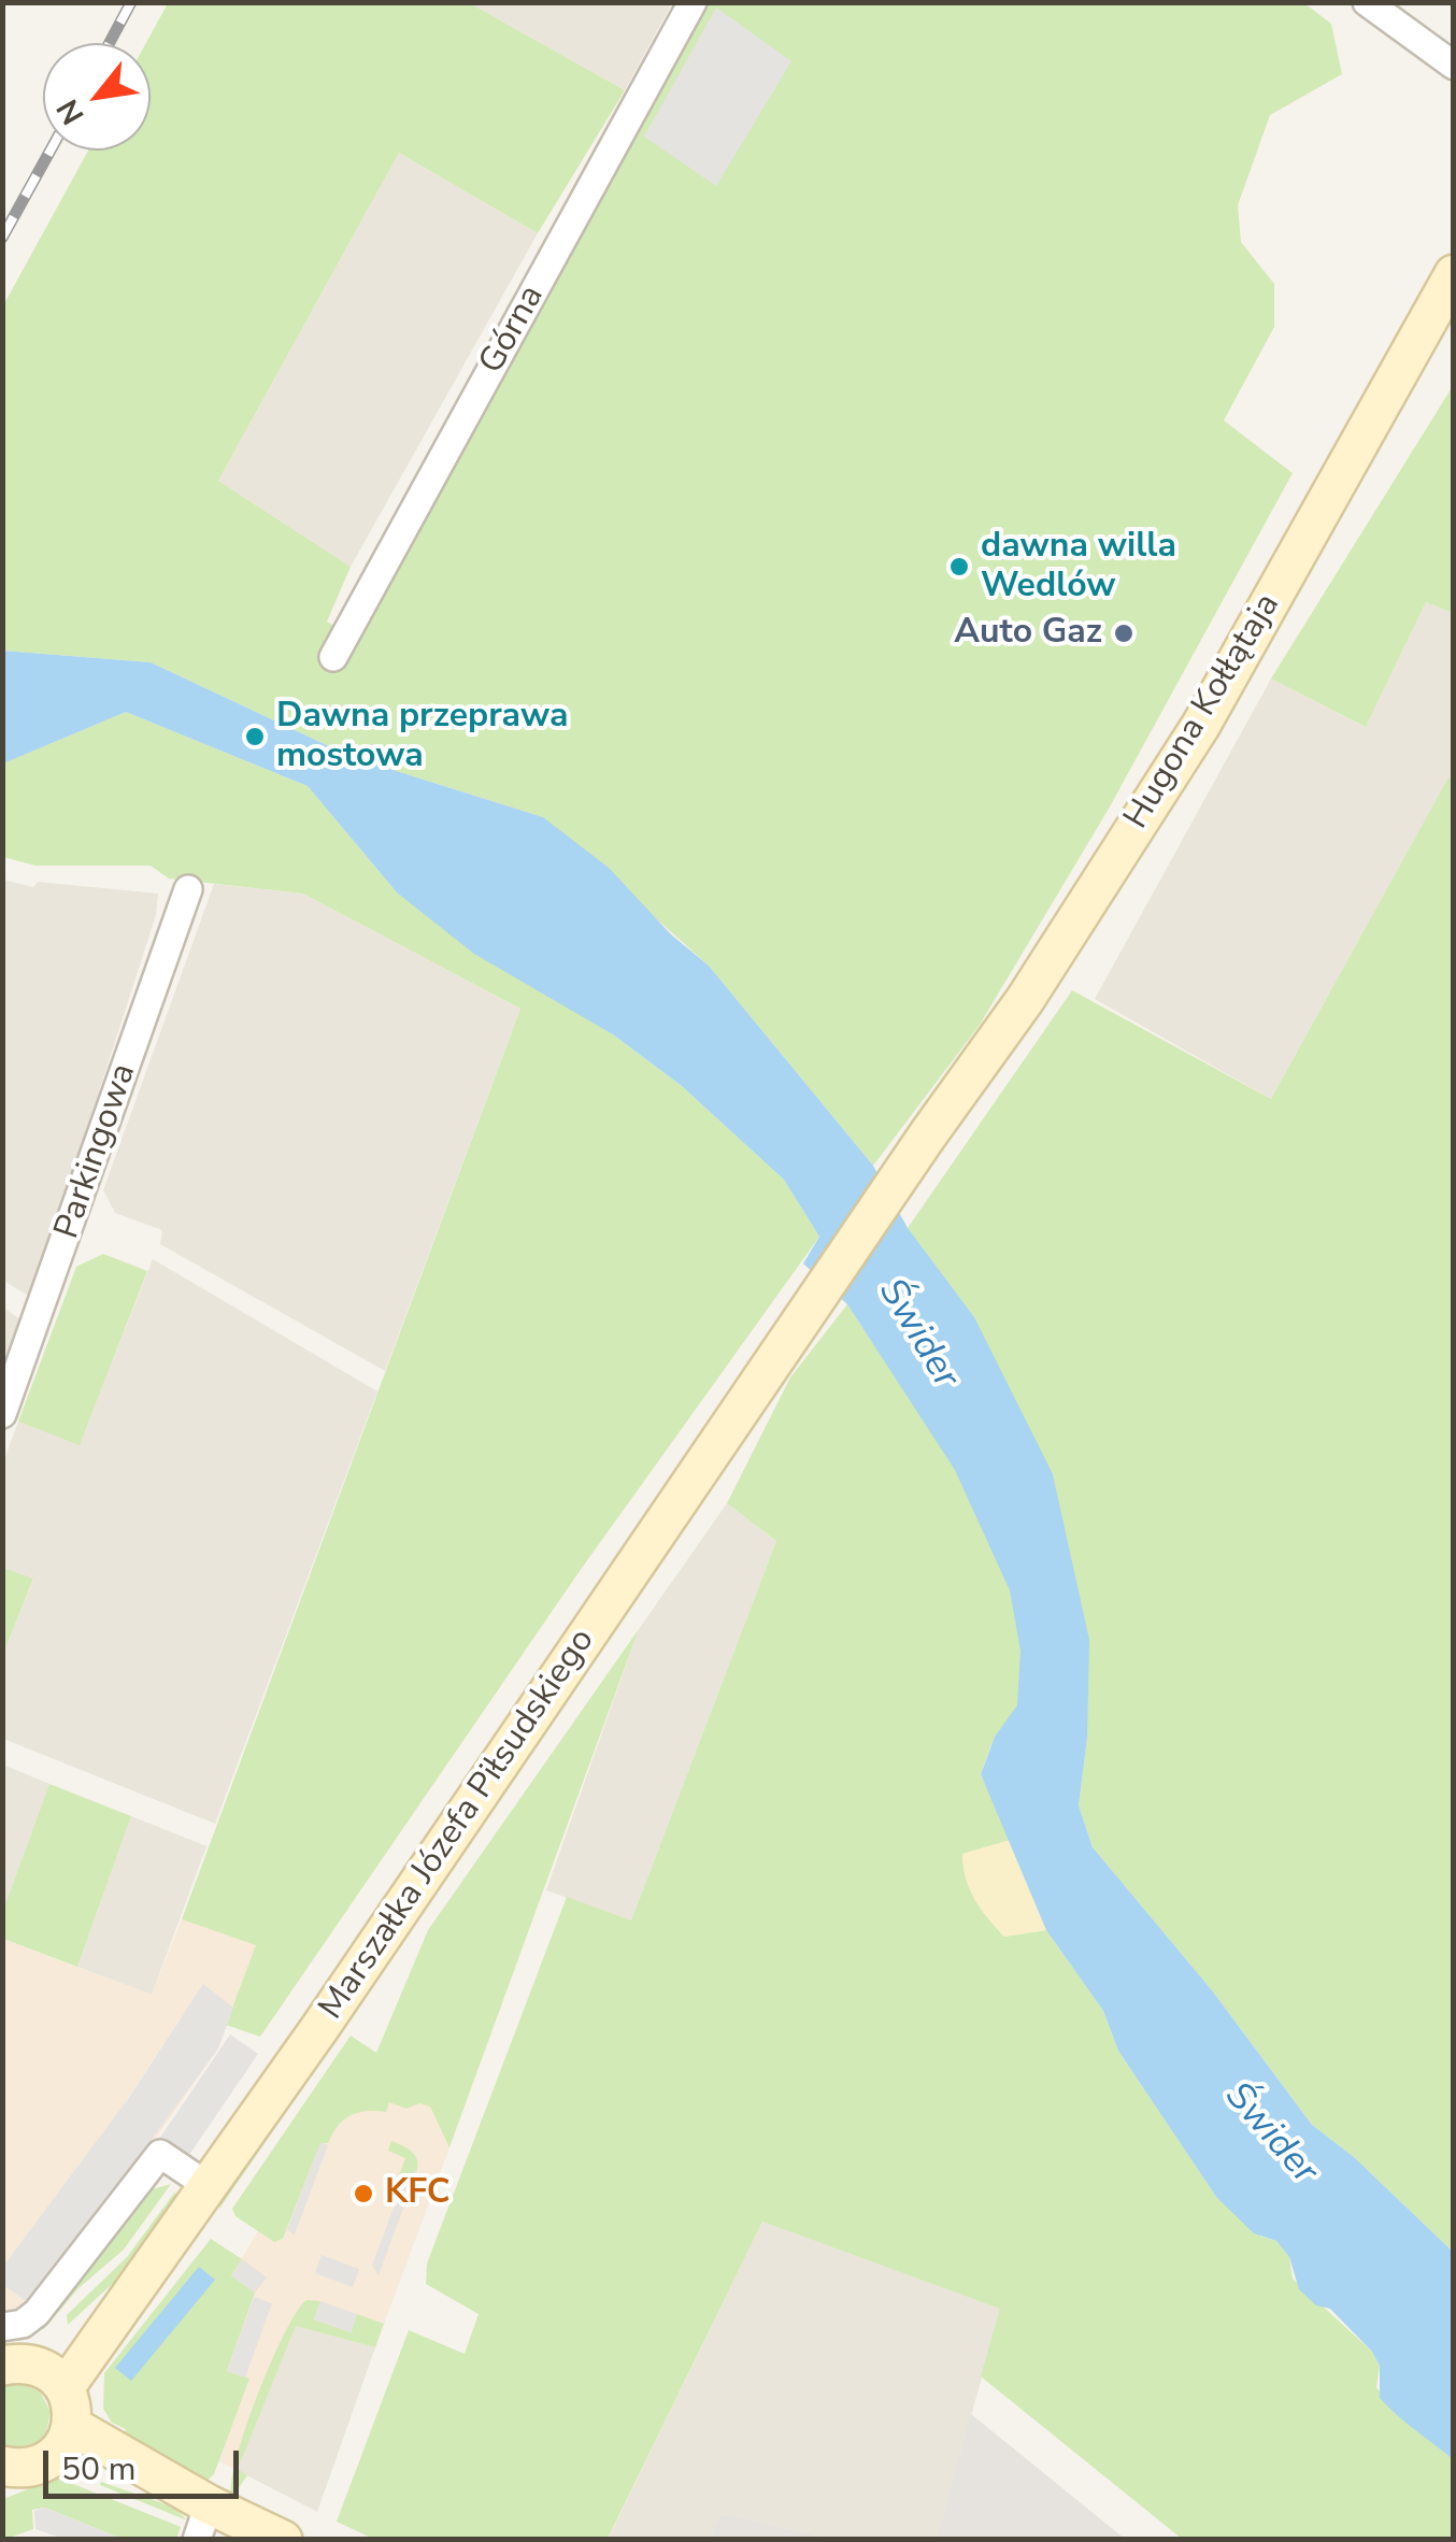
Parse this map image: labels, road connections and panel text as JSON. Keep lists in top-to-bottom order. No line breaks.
{"streets":{"main road":["Hugona Kołłątaja","Marszałka Józefa Piłsudskiego"],"street":["Górna","Parkingowa"]},"crossings":[["Hugona Kołłątaja","Marszałka Józefa Piłsudskiego"]],"water":["Świder"],"places":["dawna willa Wedlów","Auto Gaz","Dawna przeprawa mostowa","KFC"],"scale_bar":"50 m","north":"bottom left"}
